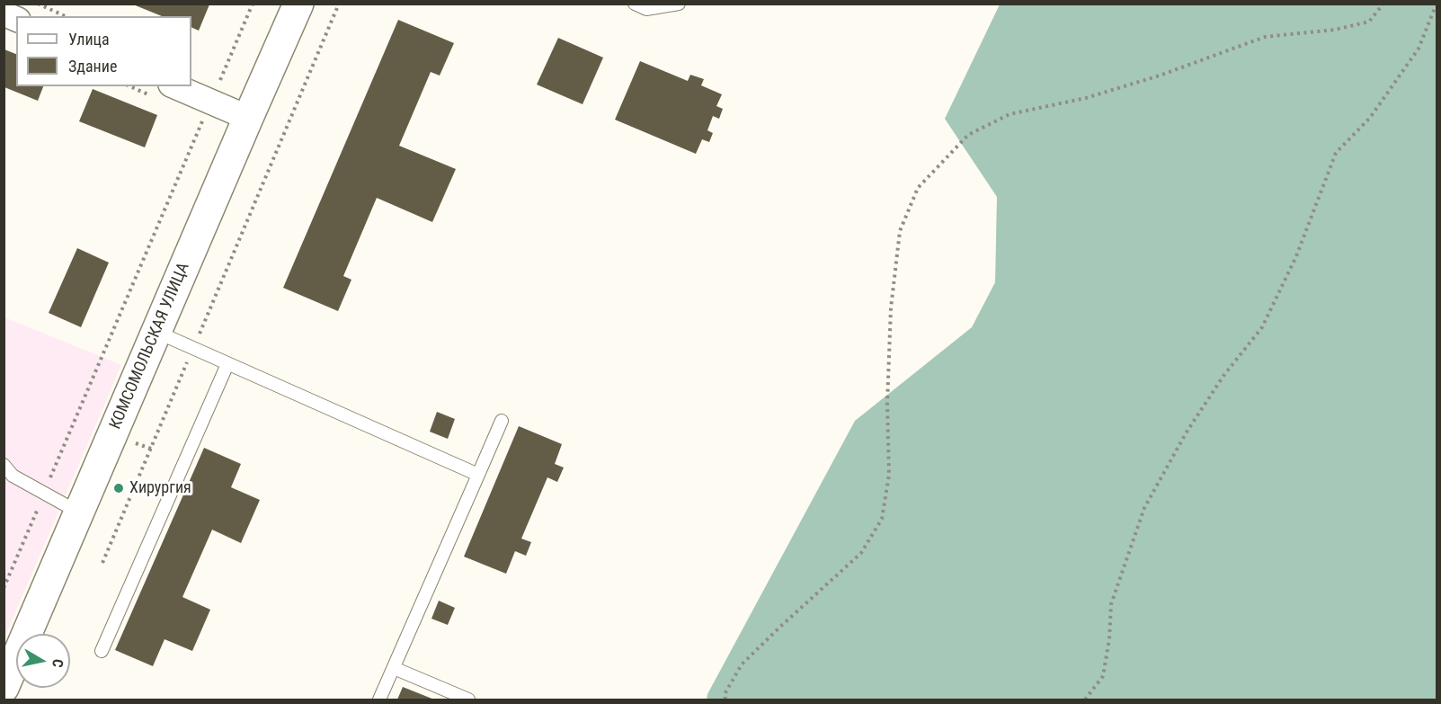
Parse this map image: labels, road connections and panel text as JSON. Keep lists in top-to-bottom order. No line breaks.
{"streets":{"street":["КОМСОМОЛЬСКАЯ УЛИЦА"]},"places":["Хирургия"],"legend":["Улица","Здание"],"north":"right"}
